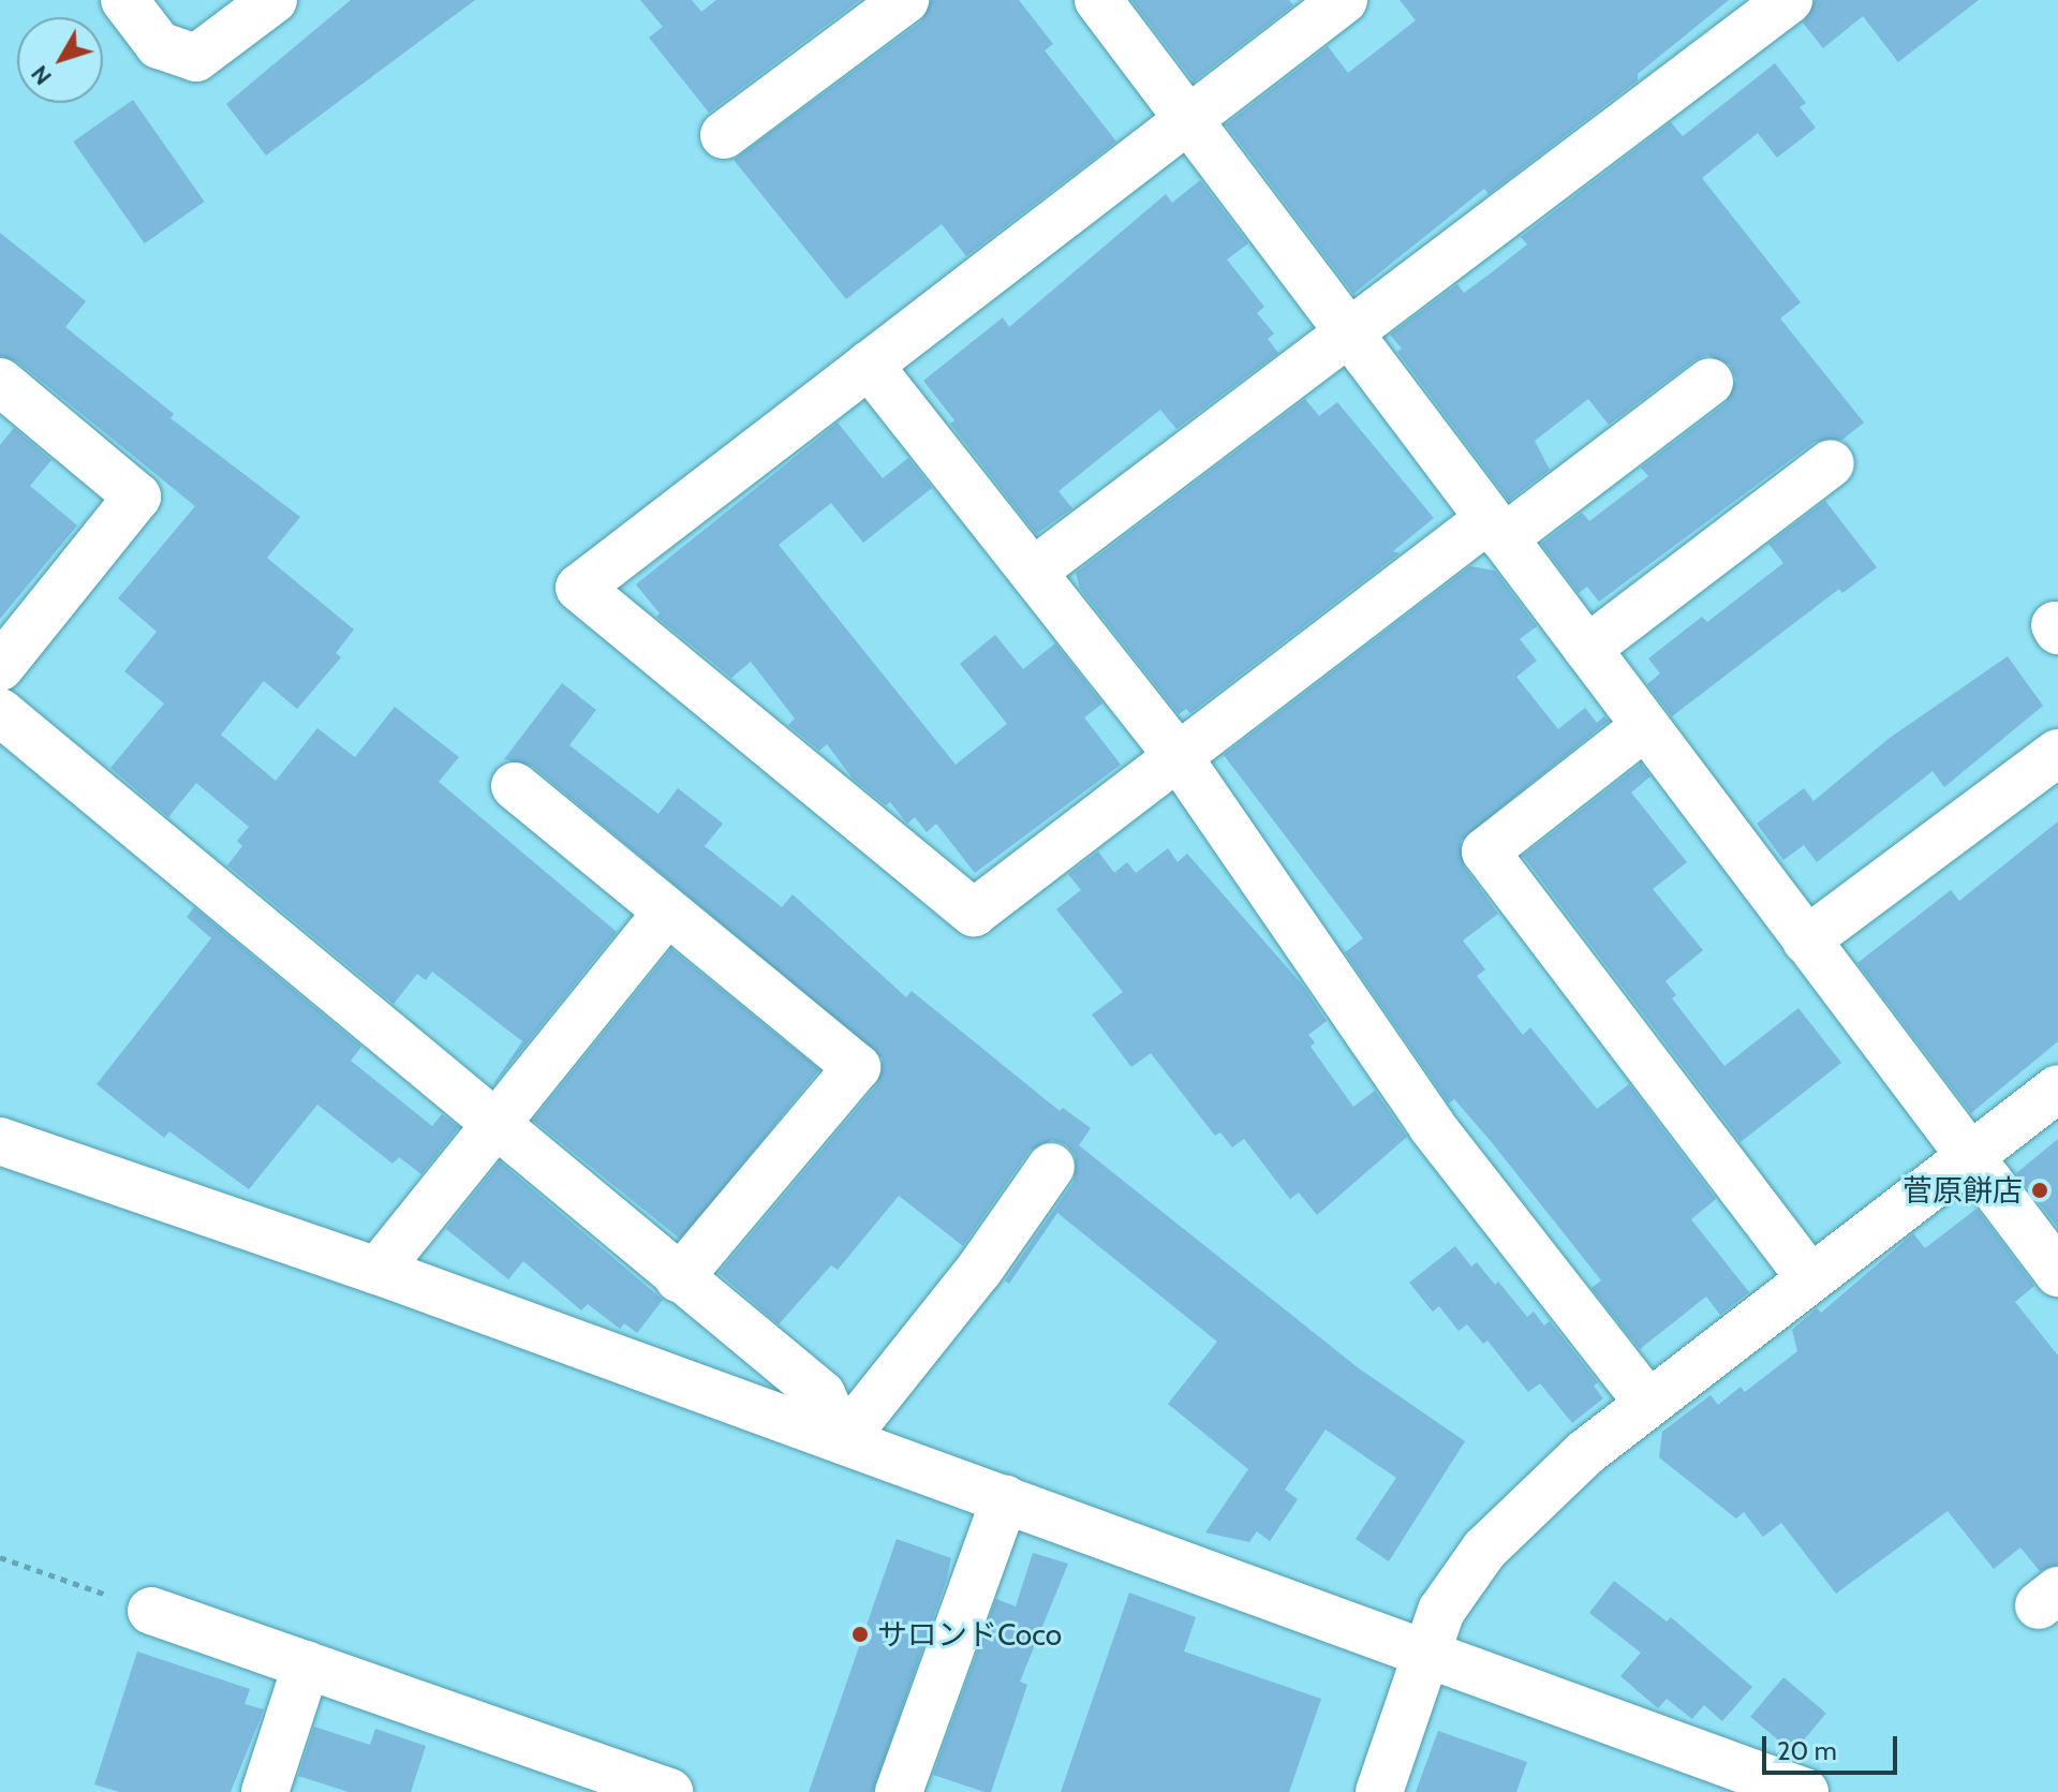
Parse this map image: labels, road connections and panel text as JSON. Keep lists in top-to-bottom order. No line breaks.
{"places":["菅原餅店","サロンドCoco"],"scale_bar":"20 m","north":"bottom left"}
